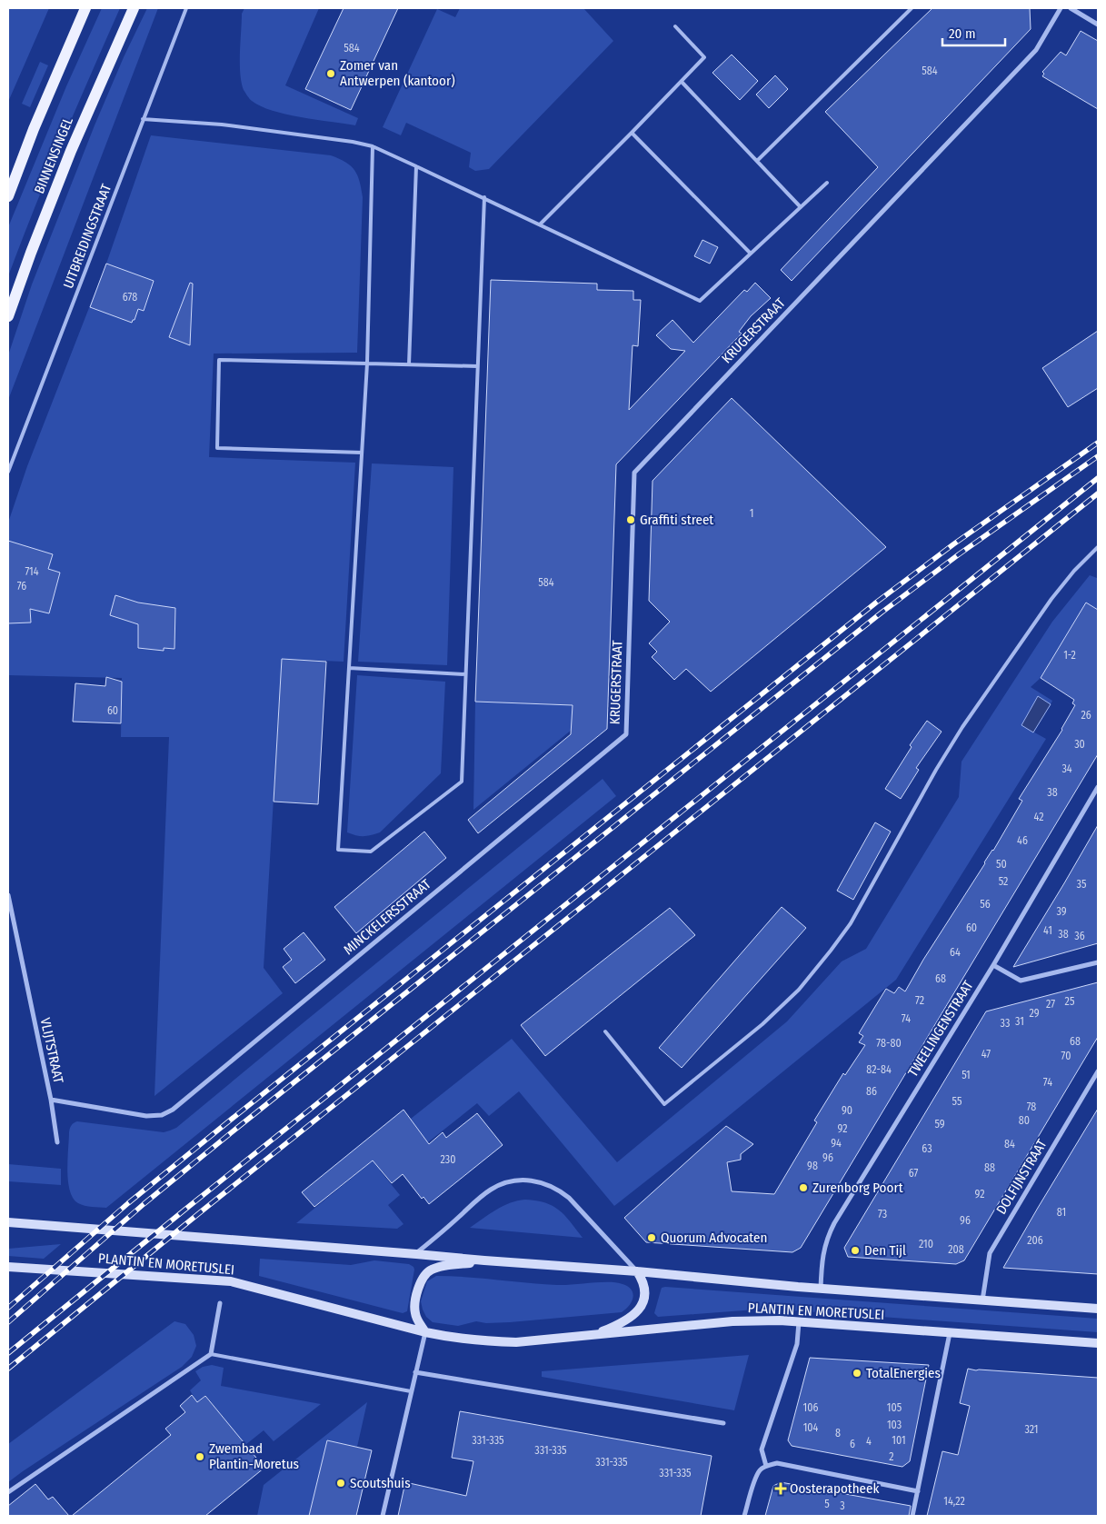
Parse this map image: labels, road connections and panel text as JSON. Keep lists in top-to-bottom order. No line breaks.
{"streets":{"main road":["BINNENSINGEL","PLANTIN EN MORETUSLEI"],"street":["KRUGERSTRAAT","MINCKELERSSTRAAT","TWEELINGENSTRAAT","VLIJTSTRAAT","DOLFIJNSTRAAT"],"lane":["UITBREIDINGSTRAAT"]},"crossings":[["KRUGERSTRAAT","MINCKELERSSTRAAT"],["MINCKELERSSTRAAT","VLIJTSTRAAT"],["TWEELINGENSTRAAT","PLANTIN EN MORETUSLEI"],["DOLFIJNSTRAAT","PLANTIN EN MORETUSLEI"]],"places":{"other":["Zomer van Antwerpen (kantoor)","Graffiti street","Zurenborg Poort","Quorum Advocaten","Den Tijl","TotalEnergies","Zwembad Plantin-Moretus","Scoutshuis"],"health":["Oosterapotheek"]},"house_numbers":["584","584","678","1","714","584","76","1-2","60","26","30","34","38","42","46","50","52","35","56","39","60","41","38","36","64","68","72","25","27","29","74","31","33","68","78-80","47","70","82-84","51","74","86","55","78","90","80","59","92","94","84","63","96","230","98","88","67","92","81","73","96","206","210","208","106","105","103","104","321","8","331-335","101","4","6","331-335","2","331-335","331-335","14,22","5","3"],"scale_bar":"20 m"}
